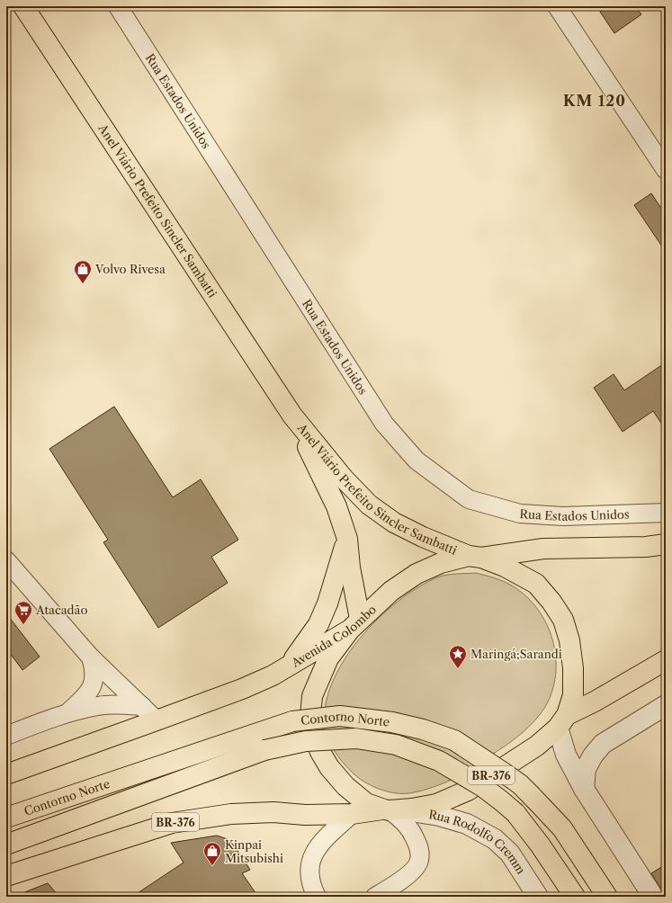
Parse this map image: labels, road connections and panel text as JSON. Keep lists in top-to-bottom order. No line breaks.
{"streets":{"main road":["Anel Viário Prefeito Sincler Sambatti","Avenida Colombo","Contorno Norte","BR-376"],"street":["Rua Estados Unidos","Rua Rodolfo Cremm"]},"crossings":[["Anel Viário Prefeito Sincler Sambatti","Avenida Colombo"],["Anel Viário Prefeito Sincler Sambatti","BR-376"],["BR-376","Rua Rodolfo Cremm"]],"districts":["KM 120"],"places":{"shop":["Volvo Rivesa","Kinpai Mitsubishi"],"supermarket":["Atacadão"],"place":["Maringá;Sarandi"]}}
